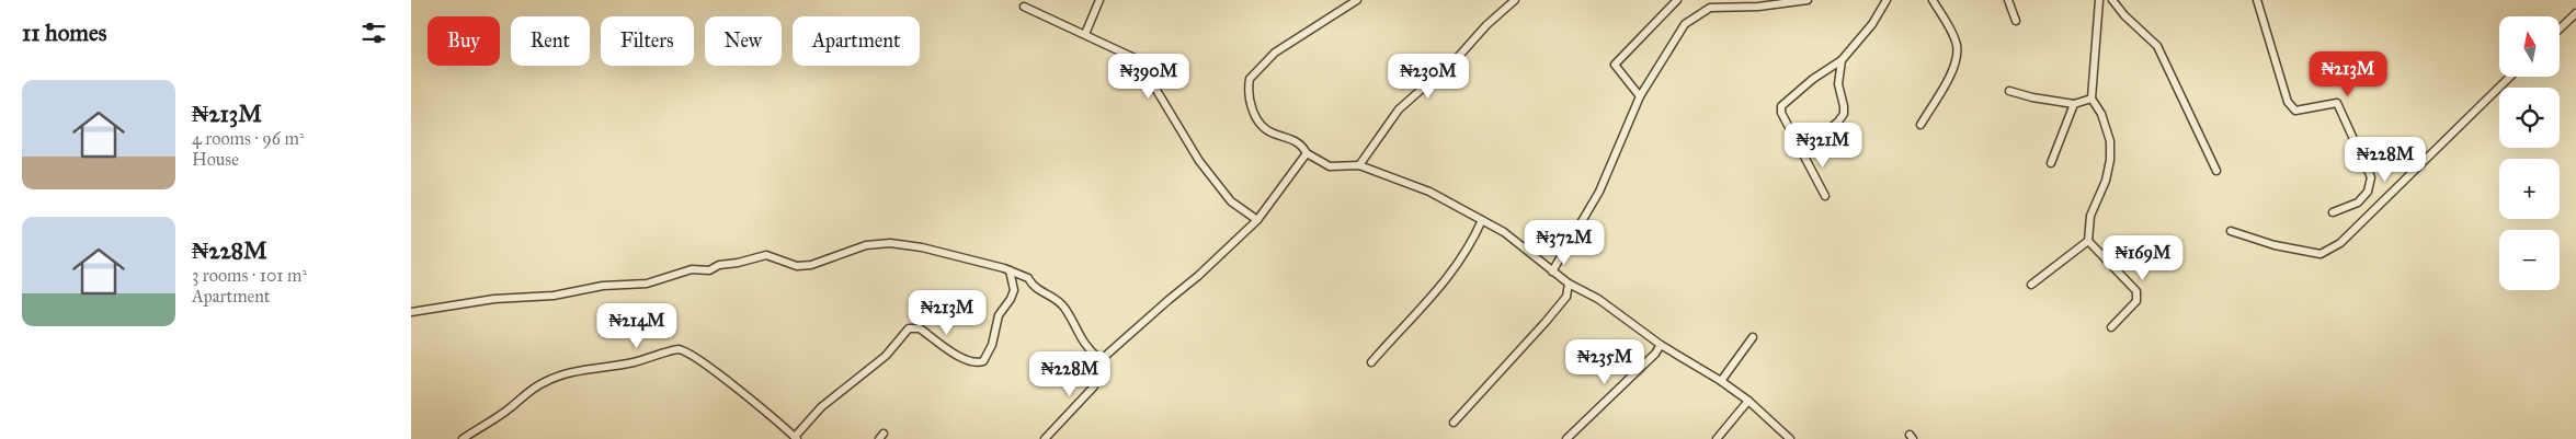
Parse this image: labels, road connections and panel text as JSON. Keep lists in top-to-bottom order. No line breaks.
{"north":"top","page":{"heading":"11 homes","map_buttons":["+","−"],"chip":["Buy","Rent","Filters","New","Apartment"],"price":["₦213M","₦390M","₦230M","₦321M","₦228M","₦372M","₦169M","₦213M","₦214M","₦235M","₦228M"],"list":[{"name":"₦213M","note":"4 rooms · 96 m² · House"},{"name":"₦228M","note":"3 rooms · 101 m² · Apartment"}]}}
